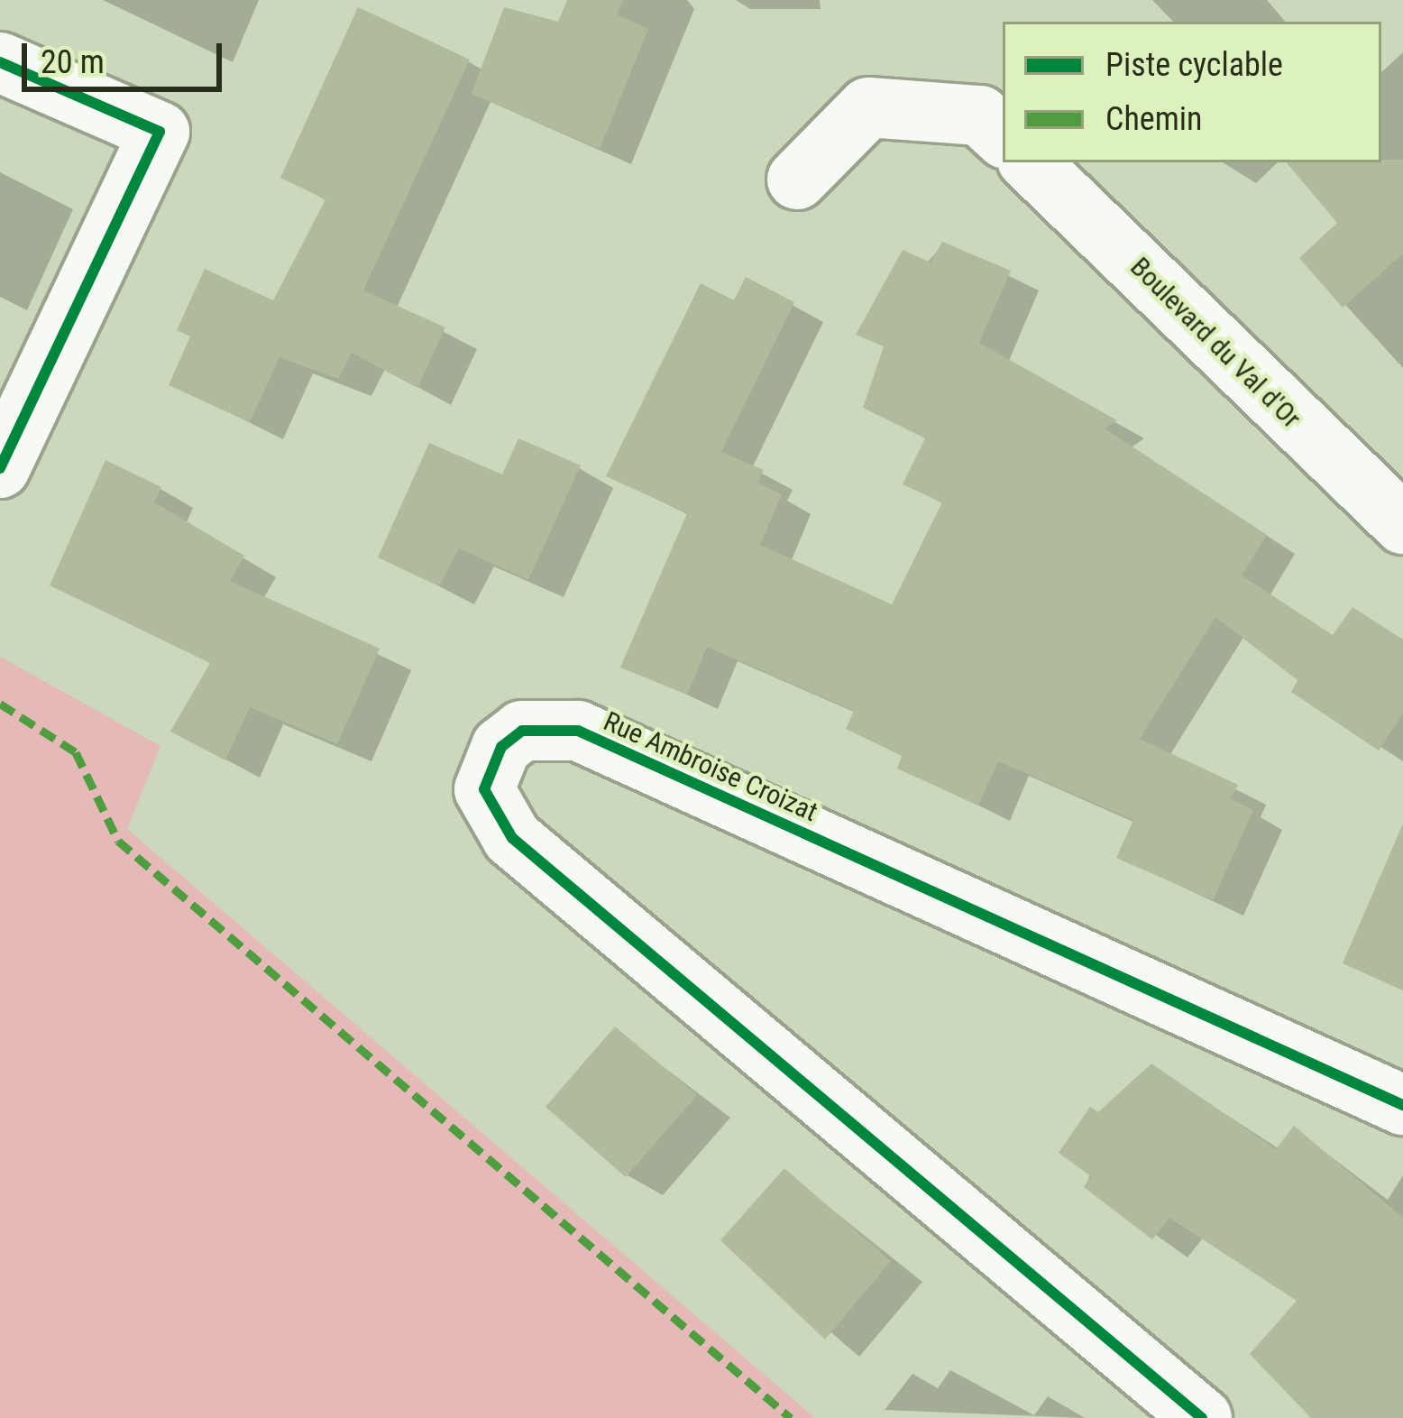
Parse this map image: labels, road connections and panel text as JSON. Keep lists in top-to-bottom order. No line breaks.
{"streets":{"street":["Boulevard du Val d'Or","Rue Ambroise Croizat"]},"legend":["Piste cyclable","Chemin"],"scale_bar":"20 m"}
